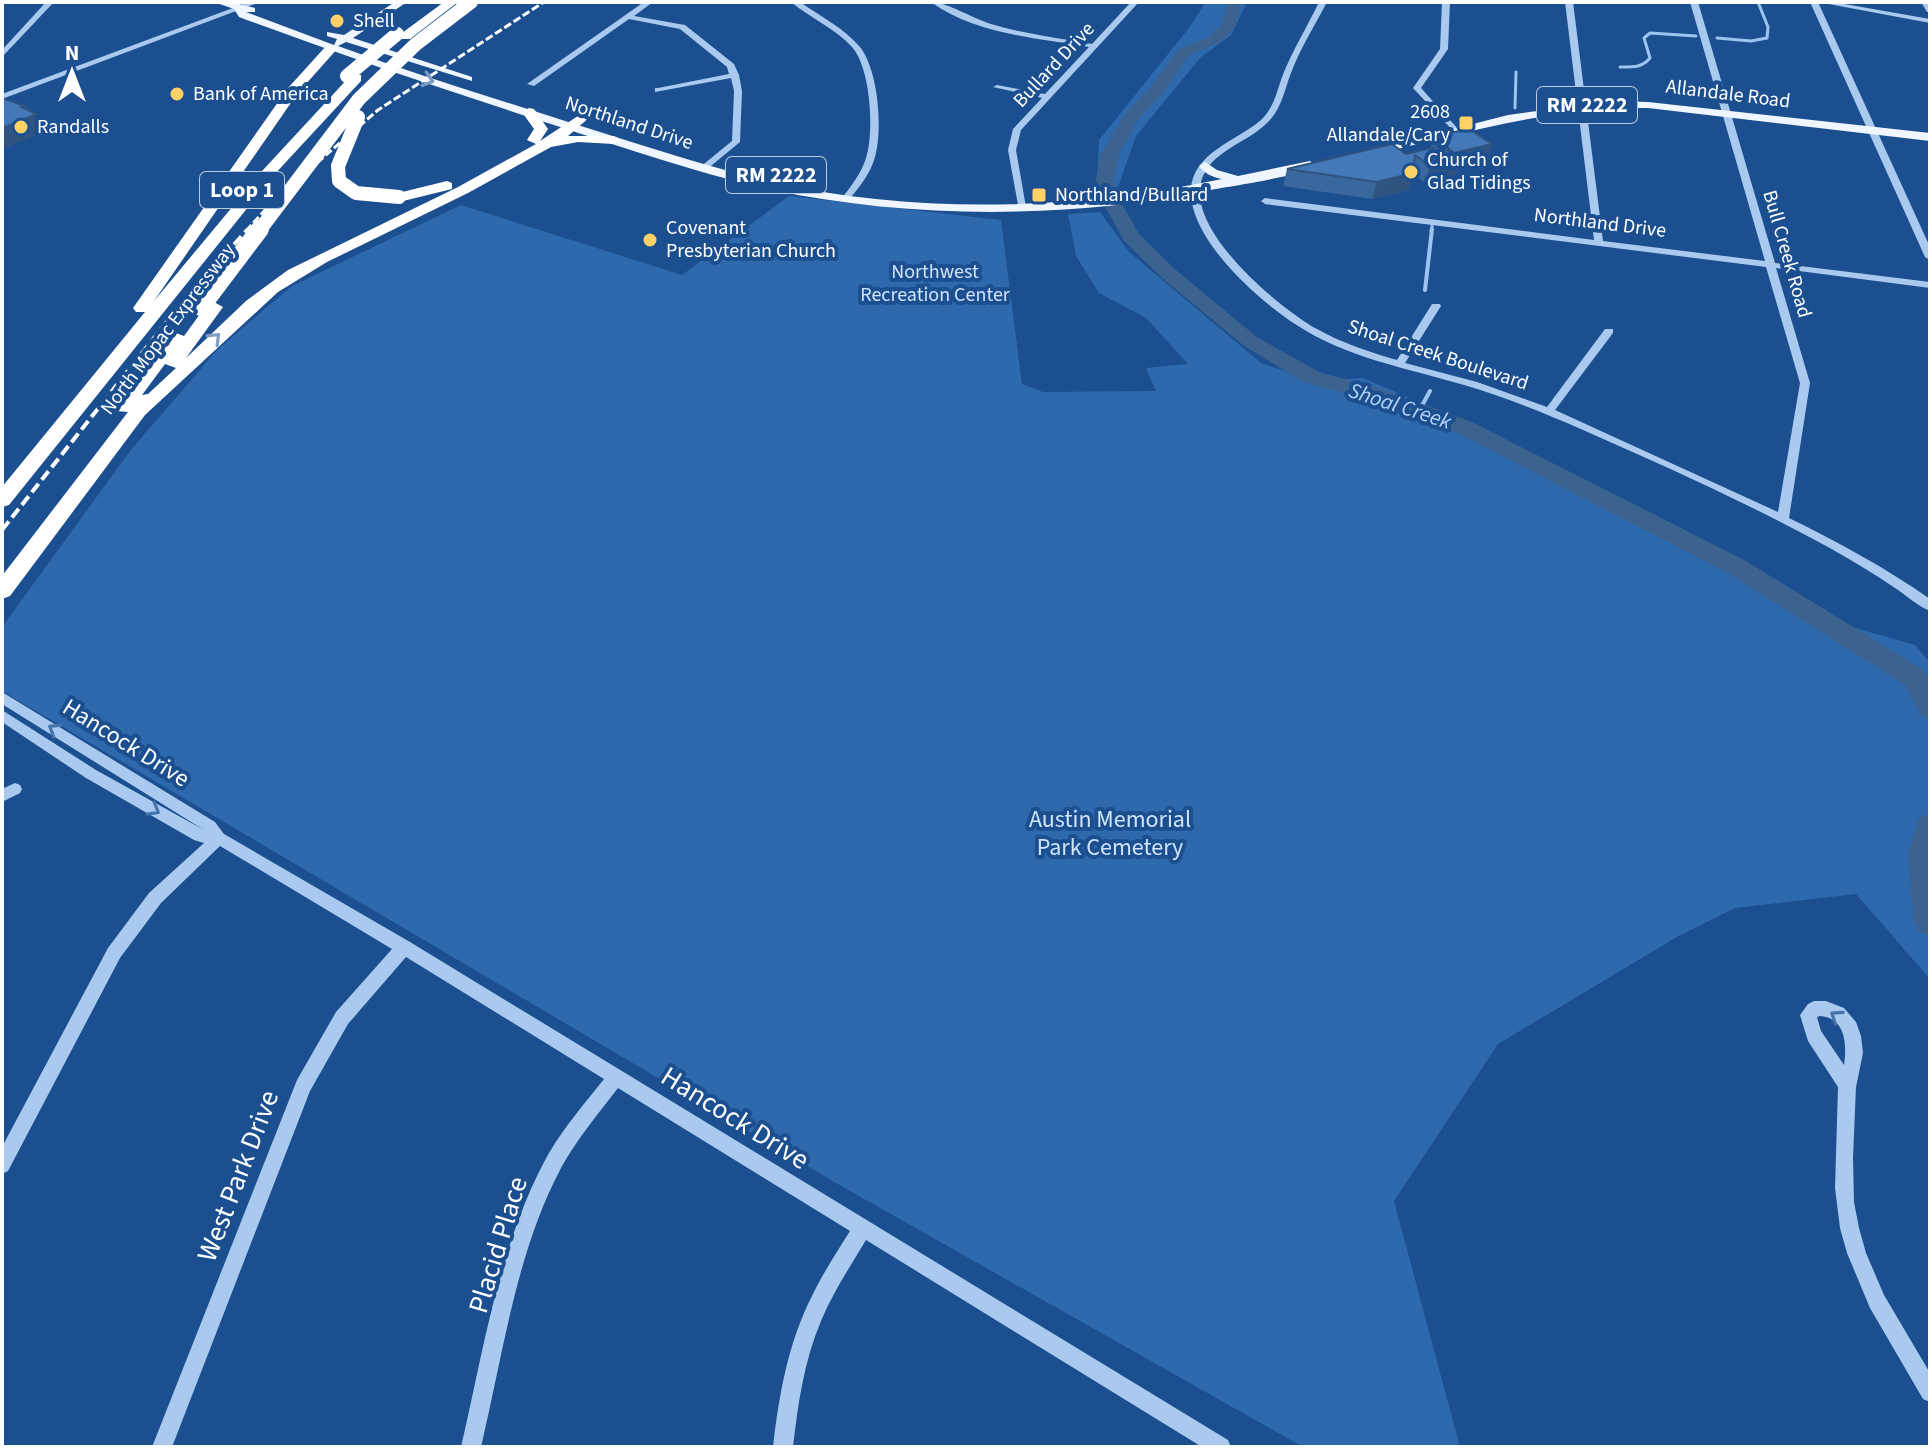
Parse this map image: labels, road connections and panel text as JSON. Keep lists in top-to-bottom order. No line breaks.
{"streets":{"highway":["Loop 1","North Mopac Expressway"],"main road":["Allandale Road","RM 2222","Northland Drive"],"street":["Bullard Drive","Bull Creek Road","Shoal Creek Boulevard","Hancock Drive","West Park Drive","Placid Place"]},"crossings":[["Bullard Drive","Northland Drive"],["Allandale Road","Bull Creek Road"],["RM 2222","Northland Drive"],["RM 2222","Shoal Creek Boulevard"],["Northland Drive","Bull Creek Road"],["Northland Drive","Shoal Creek Boulevard"],["Bull Creek Road","Shoal Creek Boulevard"],["Hancock Drive","West Park Drive"],["Hancock Drive","Placid Place"]],"water":["Shoal Creek"],"parks":["Northwest Recreation Center","Austin Memorial Park Cemetery"],"places":{"other":["Shell","Bank of America","Randalls","Church of Glad Tidings","Covenant Presbyterian Church"],"transit":["2608 Allandale/Cary","Northland/Bullard"]},"north":"top"}
